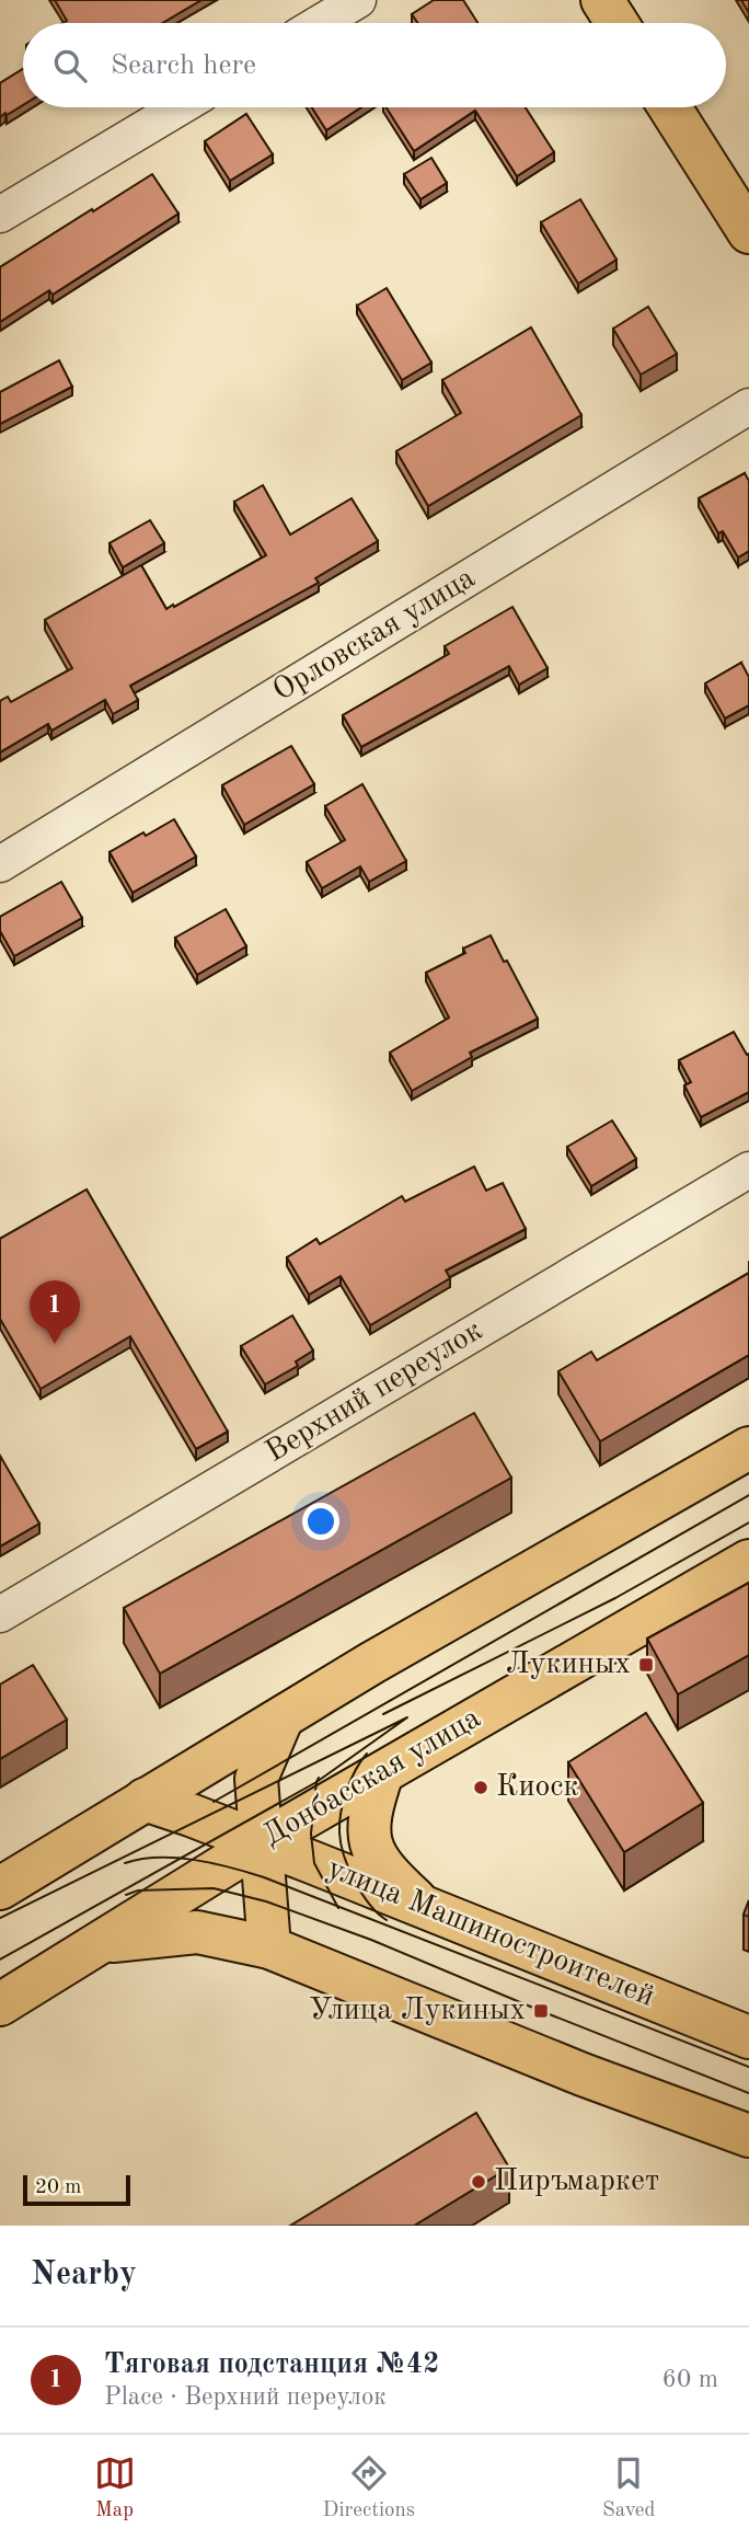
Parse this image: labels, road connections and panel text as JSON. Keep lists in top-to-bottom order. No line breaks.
{"streets":{"main road":["Донбасская улица","улица Машиностроителей"],"street":["Орловская улица","Верхний переулок"]},"crossings":[["Донбасская улица","улица Машиностроителей"]],"places":{"transit":["Лукиных","Улица Лукиных"],"other":["Киоск","Пиръмаркет"]},"scale_bar":"20 m","page":{"search":"Search here","pins":"1","scale":"20 m","heading":"Nearby","list":[{"mark":"1","name":"Тяговая подстанция №42","note":"Place · Верхний переулок","value":"60 m"}],"nav":["Map","Directions","Saved"]}}
